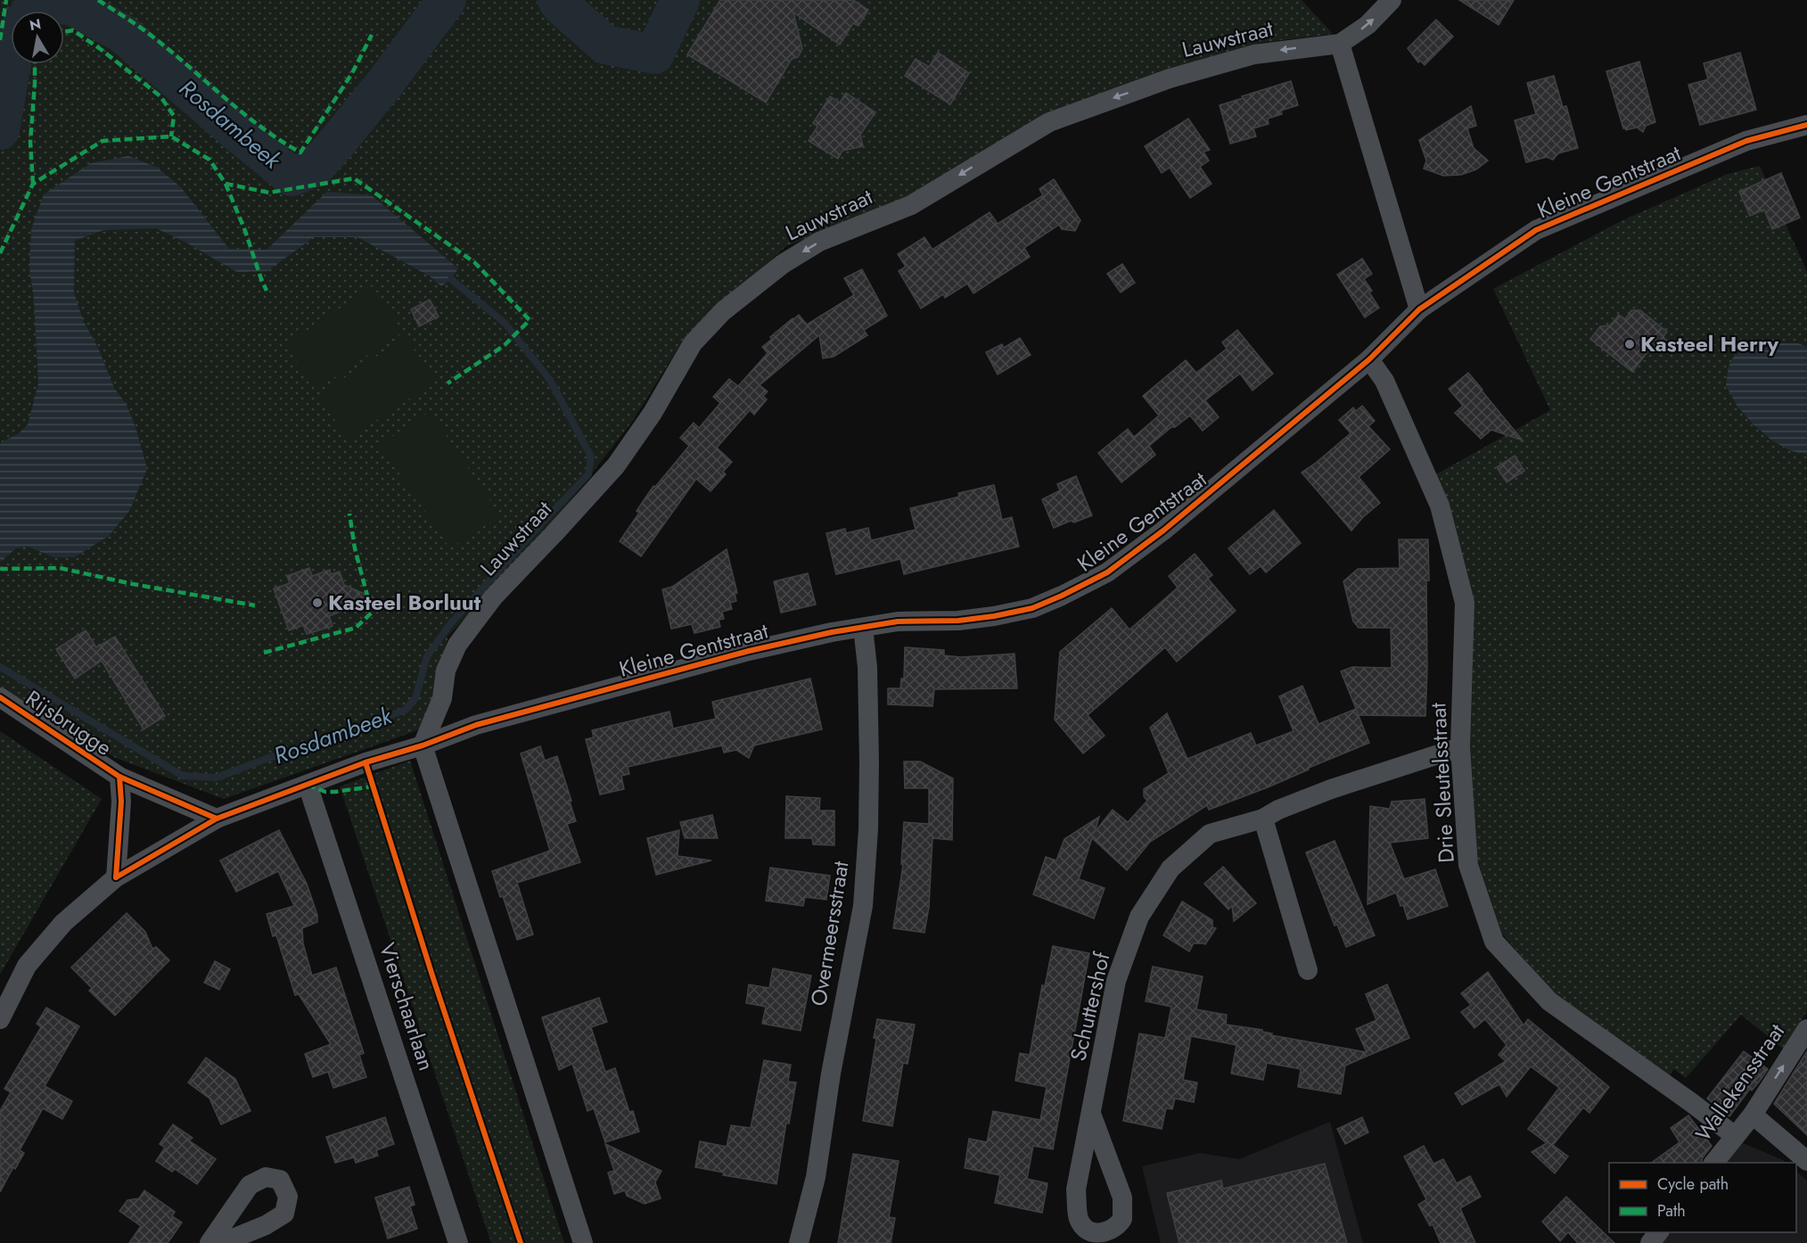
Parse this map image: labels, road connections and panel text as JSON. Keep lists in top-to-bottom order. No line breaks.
{"streets":{"street":["Lauwstraat","Kleine Gentstraat","Rijsbrugge","Drie Sleutelsstraat","Overmeersstraat","Vierschaarlaan","Schuttershof","Wallekensstraat"]},"crossings":[["Lauwstraat","Kleine Gentstraat"],["Kleine Gentstraat","Rijsbrugge"],["Kleine Gentstraat","Drie Sleutelsstraat"],["Kleine Gentstraat","Overmeersstraat"],["Kleine Gentstraat","Vierschaarlaan"],["Drie Sleutelsstraat","Schuttershof"],["Drie Sleutelsstraat","Wallekensstraat"]],"one_way":["Lauwstraat","Wallekensstraat"],"water":["Rosdambeek"],"places":["Kasteel Herry","Kasteel Borluut"],"legend":["Cycle path","Path"],"north":"top"}
